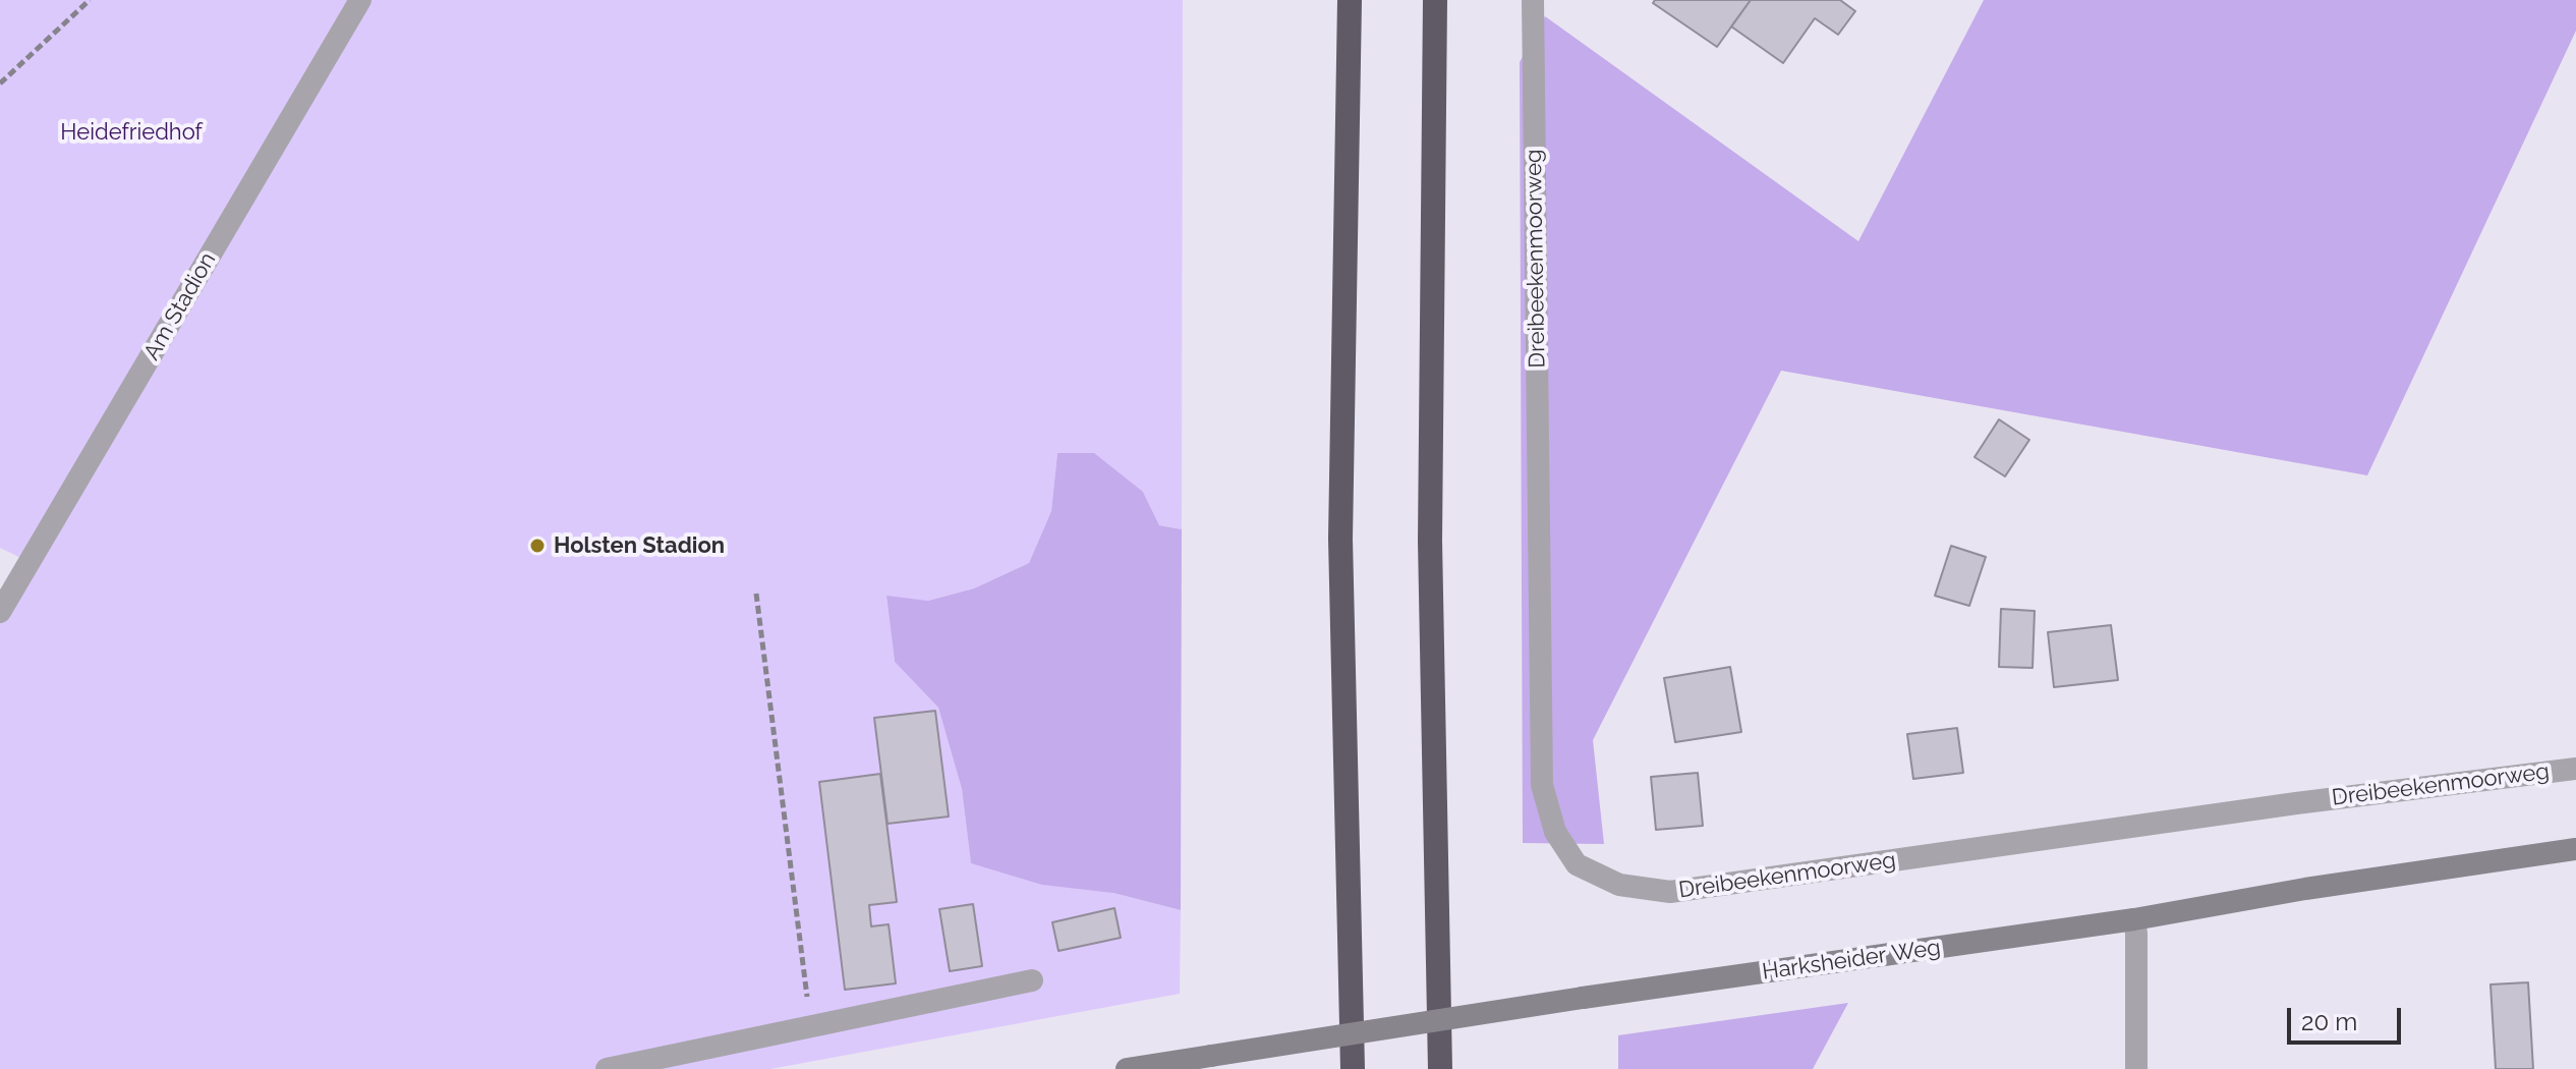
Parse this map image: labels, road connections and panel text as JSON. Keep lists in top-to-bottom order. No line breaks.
{"streets":{"main road":["Harksheider Weg"],"street":["Dreibeekenmoorweg","Am Stadion"]},"parks":["Heidefriedhof"],"places":["Holsten Stadion"],"scale_bar":"20 m"}
